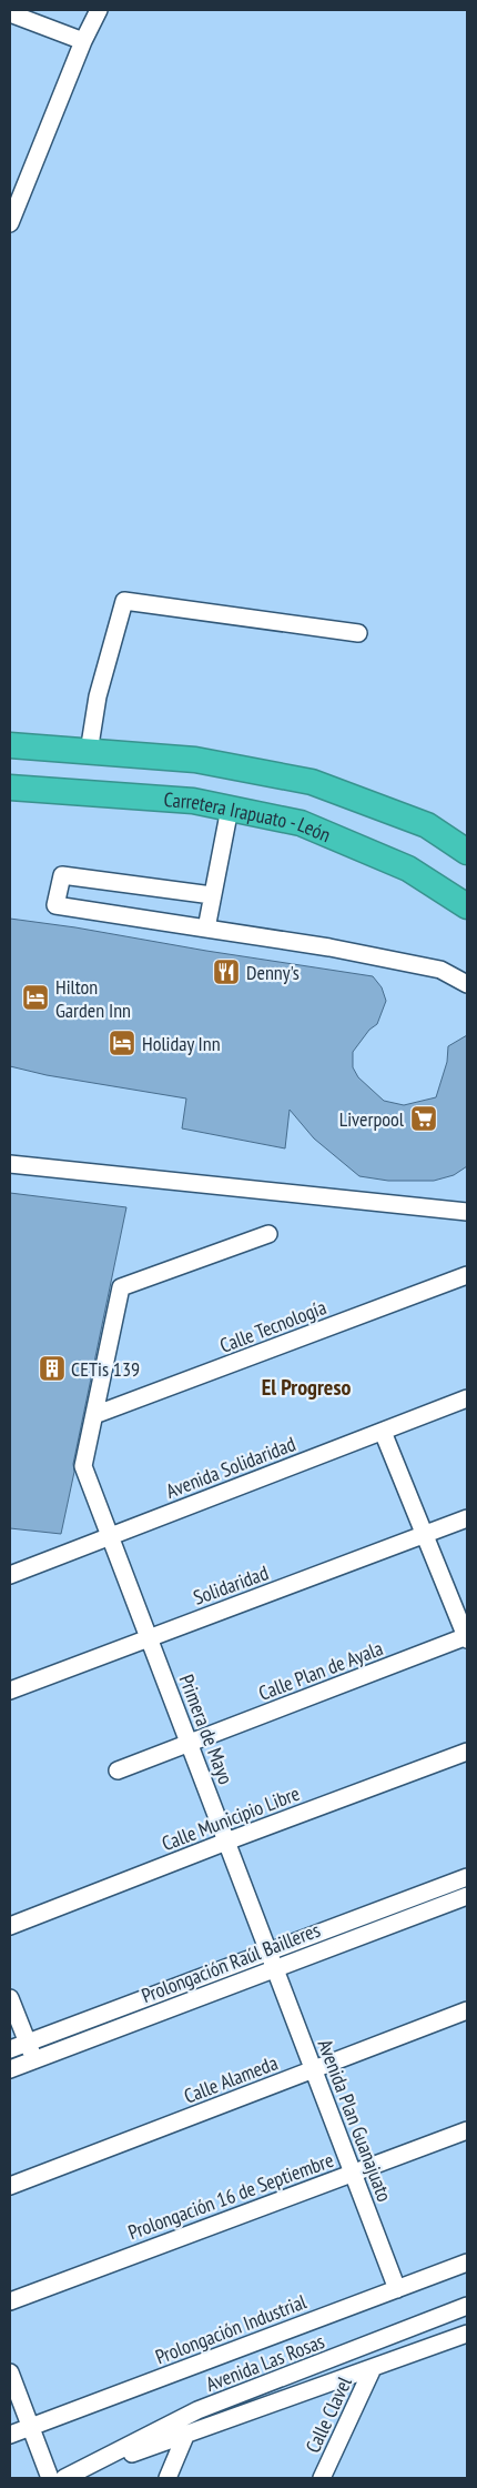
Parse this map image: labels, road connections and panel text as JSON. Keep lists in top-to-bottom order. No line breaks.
{"streets":{"highway":["Carretera Irapuato - León"],"street":["Calle Tecnología","Avenida Solidaridad","Solidaridad","Calle Plan de Ayala","Primera de Mayo","Calle Municipio Libre","Prolongación Raúl Bailleres","Calle Alameda","Avenida Plan Guanajuato","Prolongación 16 de Septiembre","Prolongación Industrial","Avenida Las Rosas","Calle Clavel"]},"crossings":[["Calle Tecnología","Primera de Mayo"],["Avenida Solidaridad","Primera de Mayo"],["Solidaridad","Primera de Mayo"],["Calle Plan de Ayala","Primera de Mayo"],["Primera de Mayo","Calle Municipio Libre"],["Primera de Mayo","Prolongación Raúl Bailleres"],["Primera de Mayo","Avenida Plan Guanajuato"],["Prolongación Raúl Bailleres","Avenida Plan Guanajuato"],["Calle Alameda","Avenida Plan Guanajuato"],["Avenida Plan Guanajuato","Prolongación 16 de Septiembre"],["Avenida Plan Guanajuato","Prolongación Industrial"],["Avenida Las Rosas","Calle Clavel"]],"districts":["El Progreso"],"places":{"restaurant":["Denny's"],"hotel":["Hilton Garden Inn","Holiday Inn"],"supermarket":["Liverpool"],"building":["CETis 139"]}}
